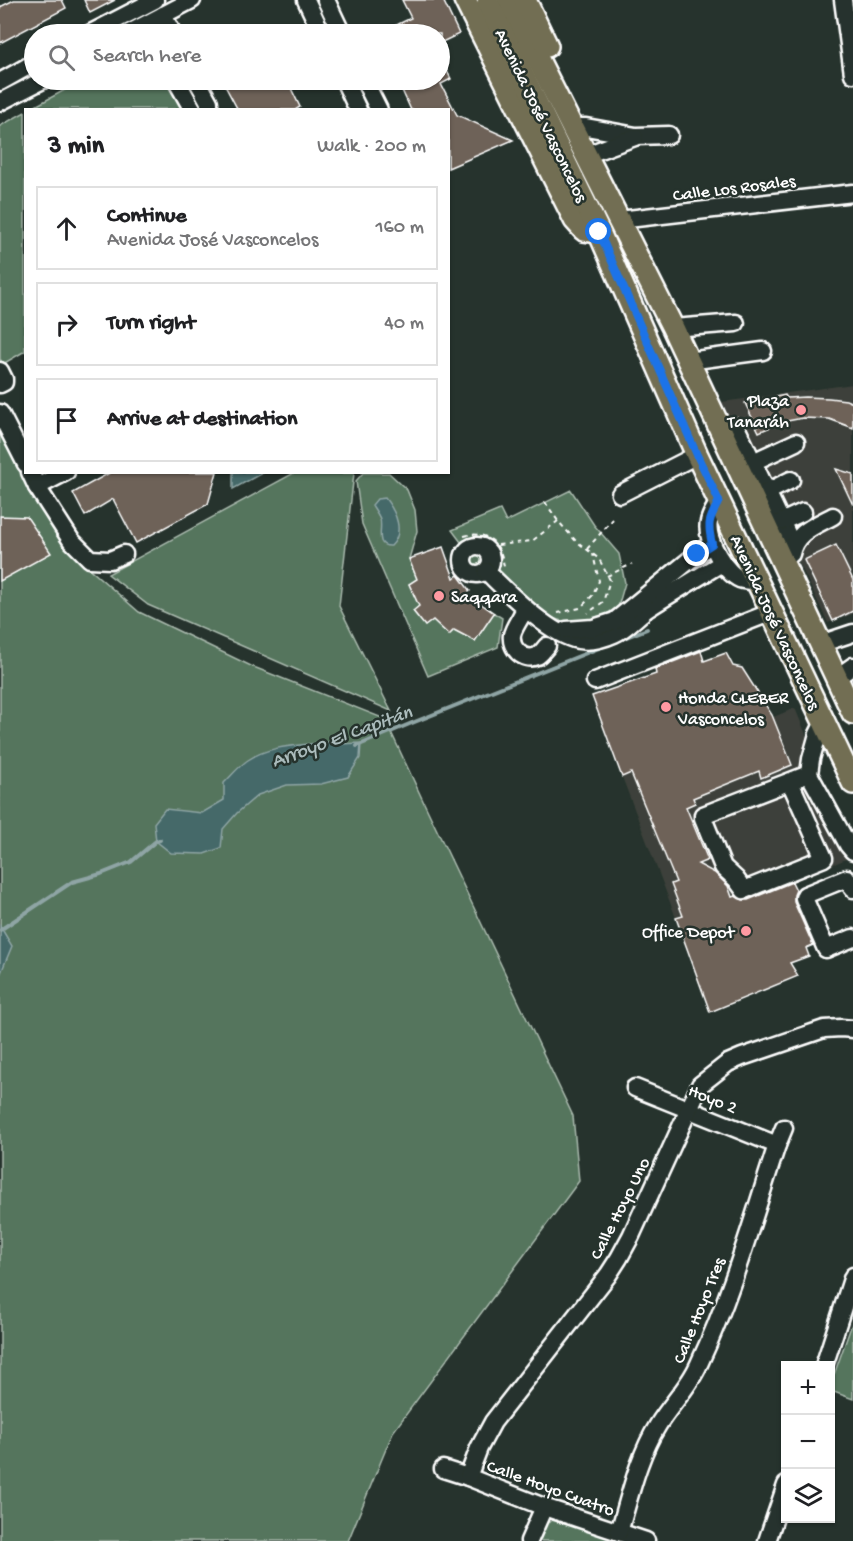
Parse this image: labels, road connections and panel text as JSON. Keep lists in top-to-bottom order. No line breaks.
{"streets":{"main road":["Avenida José Vasconcelos"],"street":["Calle Los Rosales","Hoyo 2","Calle Hoyo Uno","Calle Hoyo Tres","Calle Hoyo Cuatro"]},"crossings":[["Avenida José Vasconcelos","Calle Los Rosales"],["Hoyo 2","Calle Hoyo Uno"],["Hoyo 2","Calle Hoyo Tres"],["Calle Hoyo Uno","Calle Hoyo Cuatro"],["Calle Hoyo Tres","Calle Hoyo Cuatro"]],"water":["Arroyo El Capitán"],"places":["Plaza Tanaráh","Saqqara","Honda CLEBER Vasconcelos","Office Depot"],"page":{"search":"Search here","heading":["3 min","Walk · 200 m"],"list":[["Continue","Avenida José Vasconcelos","160 m"],["Turn right","40 m"],"Arrive at destination"],"map_buttons":["+","−"]}}
